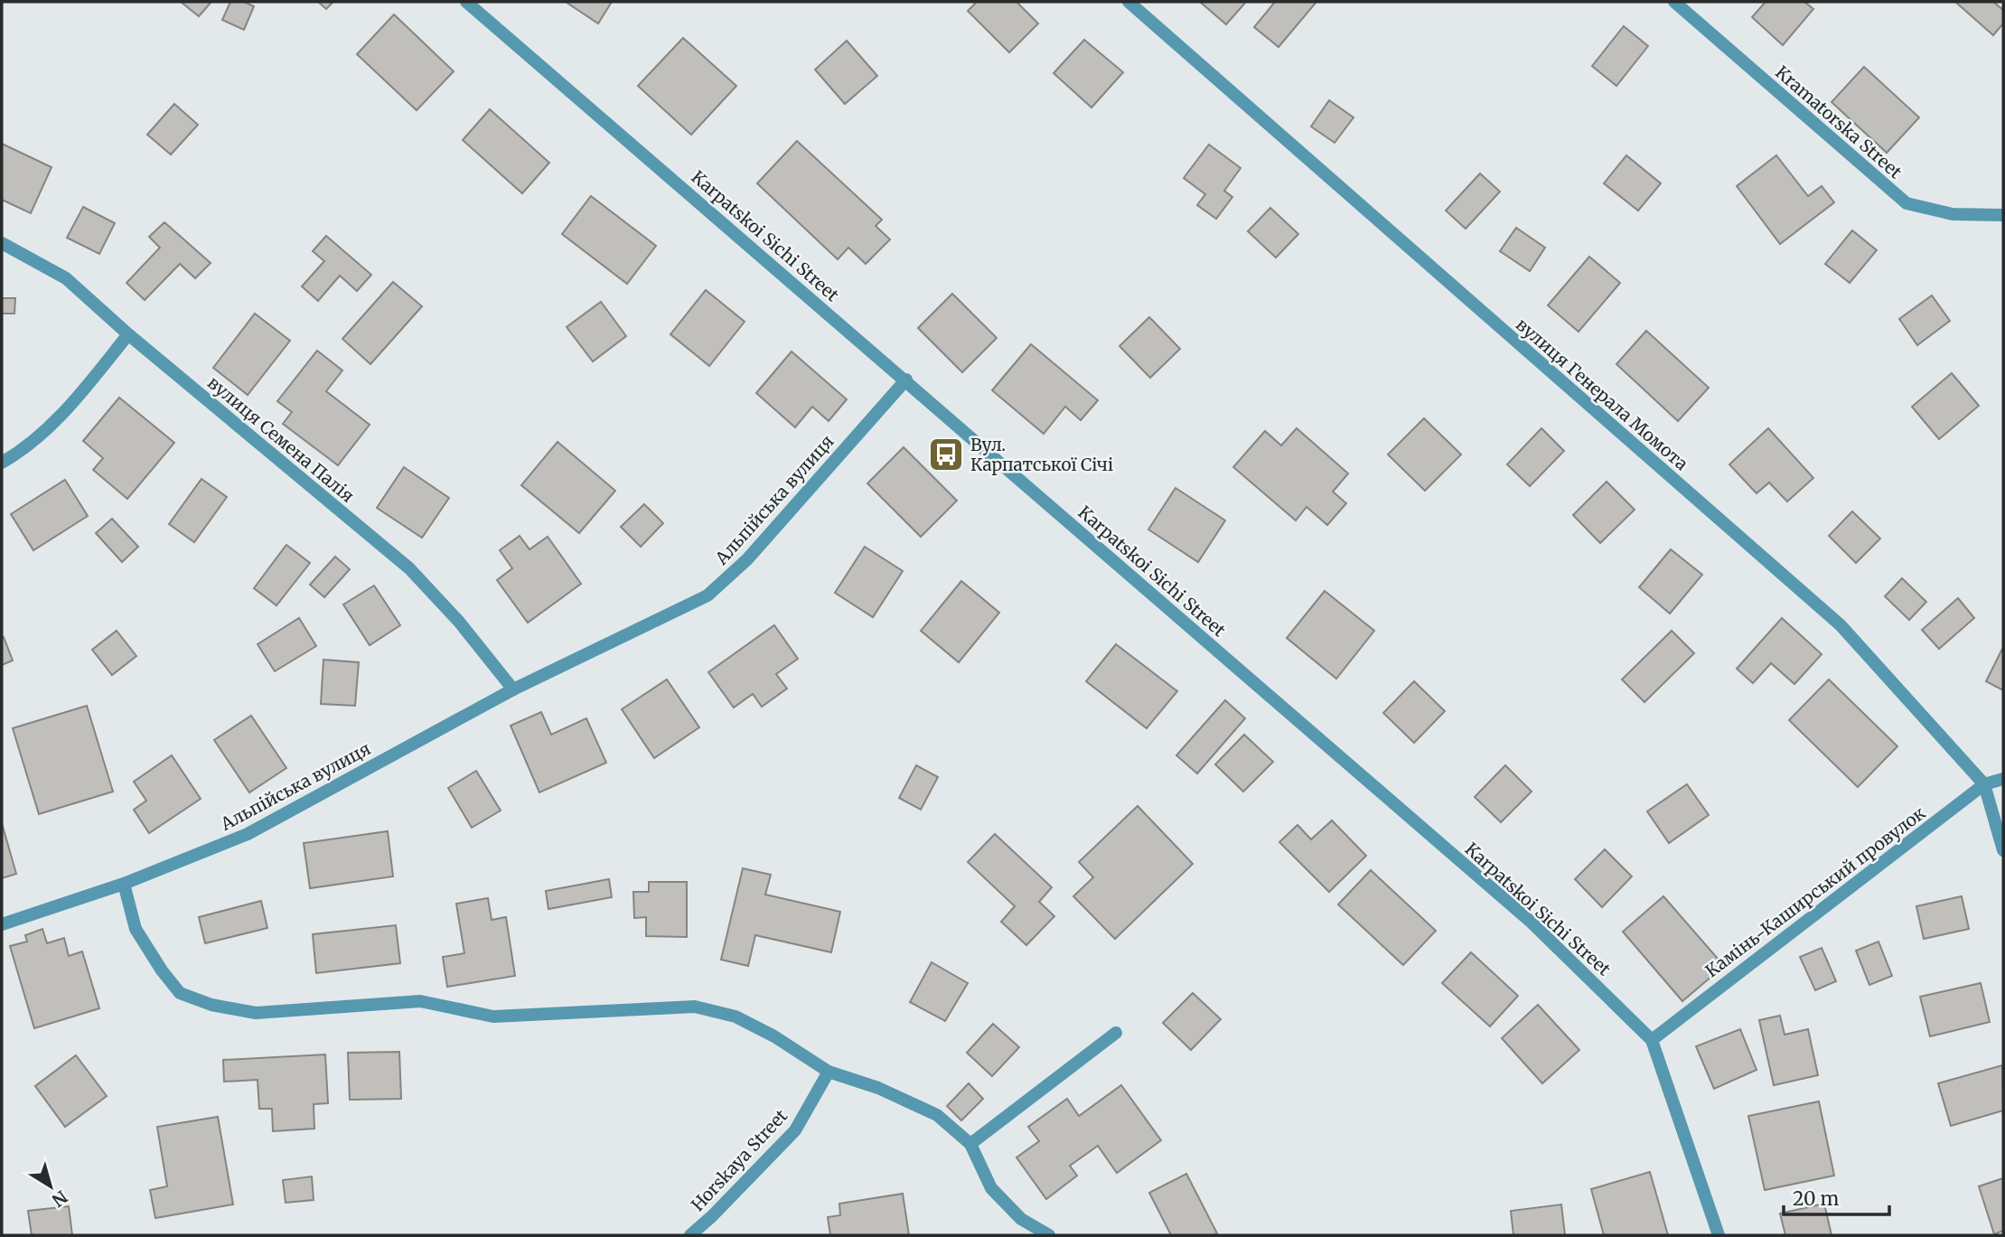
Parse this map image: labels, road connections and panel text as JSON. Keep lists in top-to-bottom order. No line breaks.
{"streets":{"street":["Kramatorska Street","Karpatskoi Sichi Street","вулиця Генерала Момота","вулиця Семена Палія","Альпійська вулиця","Камінь-Каширський провулок","Horskaya Street"]},"crossings":[["Karpatskoi Sichi Street","Альпійська вулиця"],["Karpatskoi Sichi Street","Камінь-Каширський провулок"],["вулиця Генерала Момота","Камінь-Каширський провулок"],["вулиця Семена Палія","Альпійська вулиця"]],"places":{"bus stop":["Вул. Карпатської Січі"]},"scale_bar":"20 m","north":"bottom right"}
